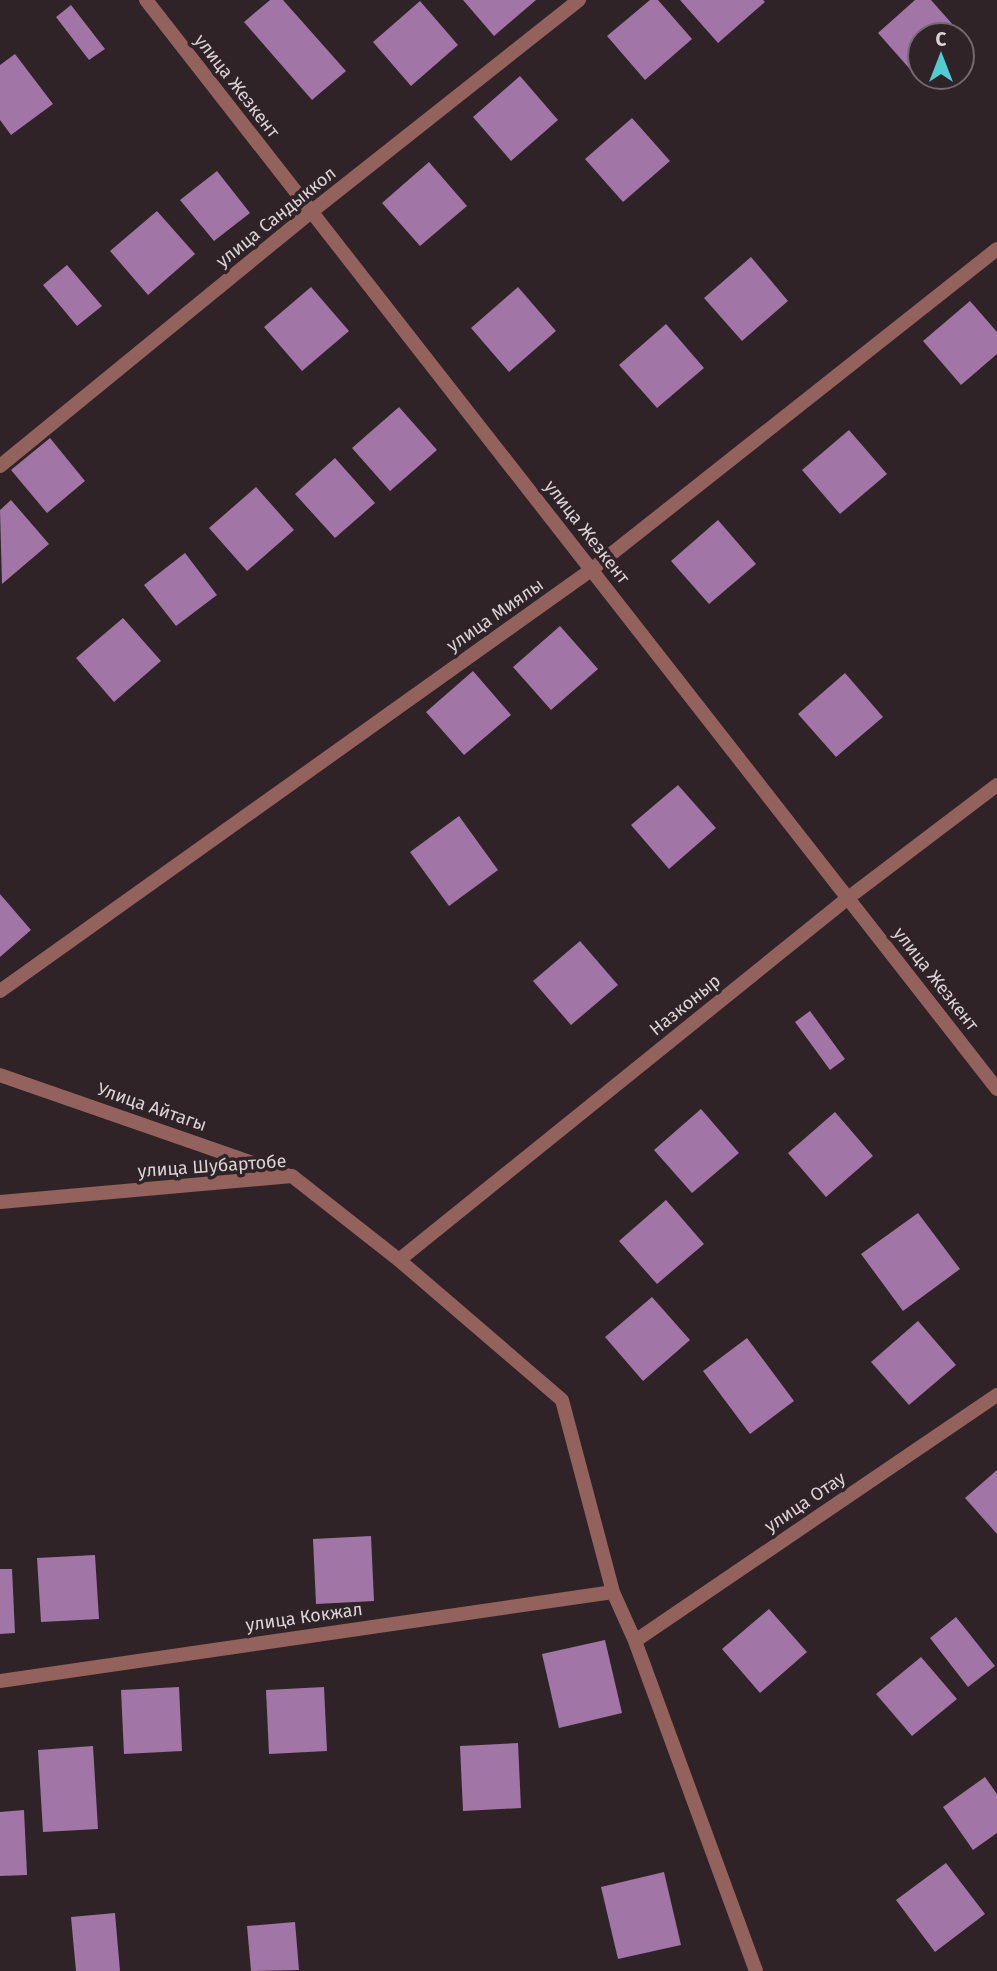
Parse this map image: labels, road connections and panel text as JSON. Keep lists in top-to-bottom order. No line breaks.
{"streets":{"street":["улица Жезкент","улица Сандыккол","улица Миялы","Назконыр","Улица Айтагы","улица Шубартобе","улица Отау","улица Кокжал"]},"crossings":[["улица Жезкент","улица Сандыккол"],["улица Жезкент","улица Миялы"],["улица Жезкент","Назконыр"],["Назконыр","улица Шубартобе"],["Улица Айтагы","улица Шубартобе"],["улица Шубартобе","улица Отау"],["улица Шубартобе","улица Кокжал"]],"north":"top"}
